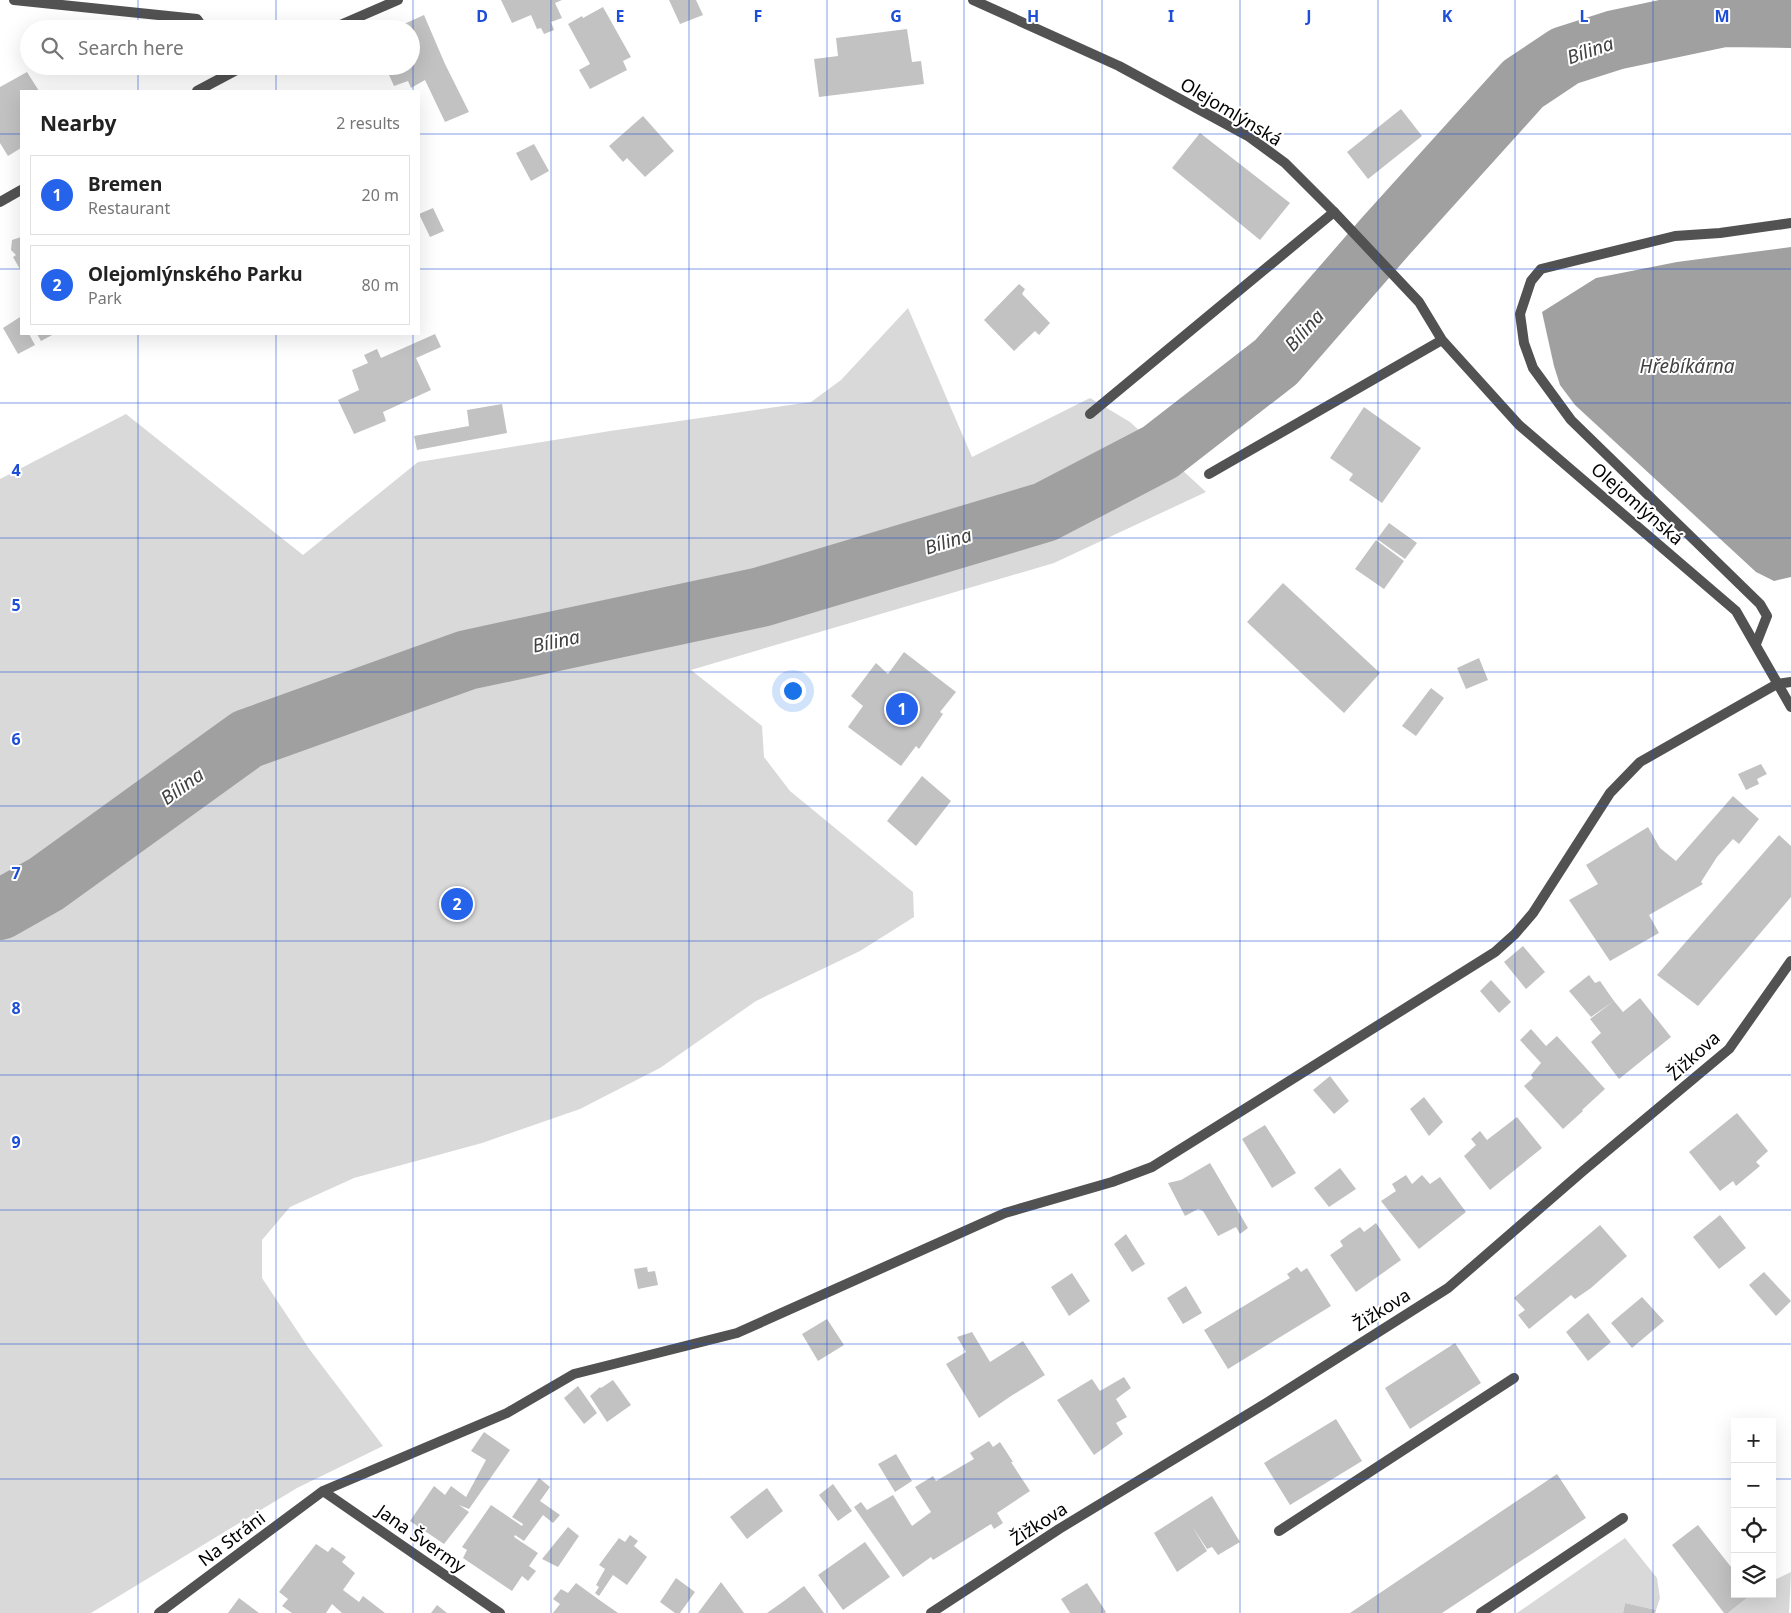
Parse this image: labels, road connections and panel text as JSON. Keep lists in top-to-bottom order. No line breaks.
{"streets":{"street":["Olejomlýnská","Žižkova","Na Stráni","Jana Švermy"]},"crossings":[["Olejomlýnská","Na Stráni"],["Na Stráni","Jana Švermy"]],"water":["Bílina","Hřebíkárna"],"page":{"search":"Search here","heading":["Nearby","2 results"],"list":[{"mark":"1","name":"Bremen","note":"Restaurant","value":"20 m"},{"mark":"2","name":"Olejomlýnského Parku","note":"Park","value":"80 m"}],"pins":["1","2"],"map_buttons":["+","−"]},"grid":{"columns":["D","E","F","G","H","I","J","K","L","M"],"rows":["4","5","6","7","8","9"]}}
